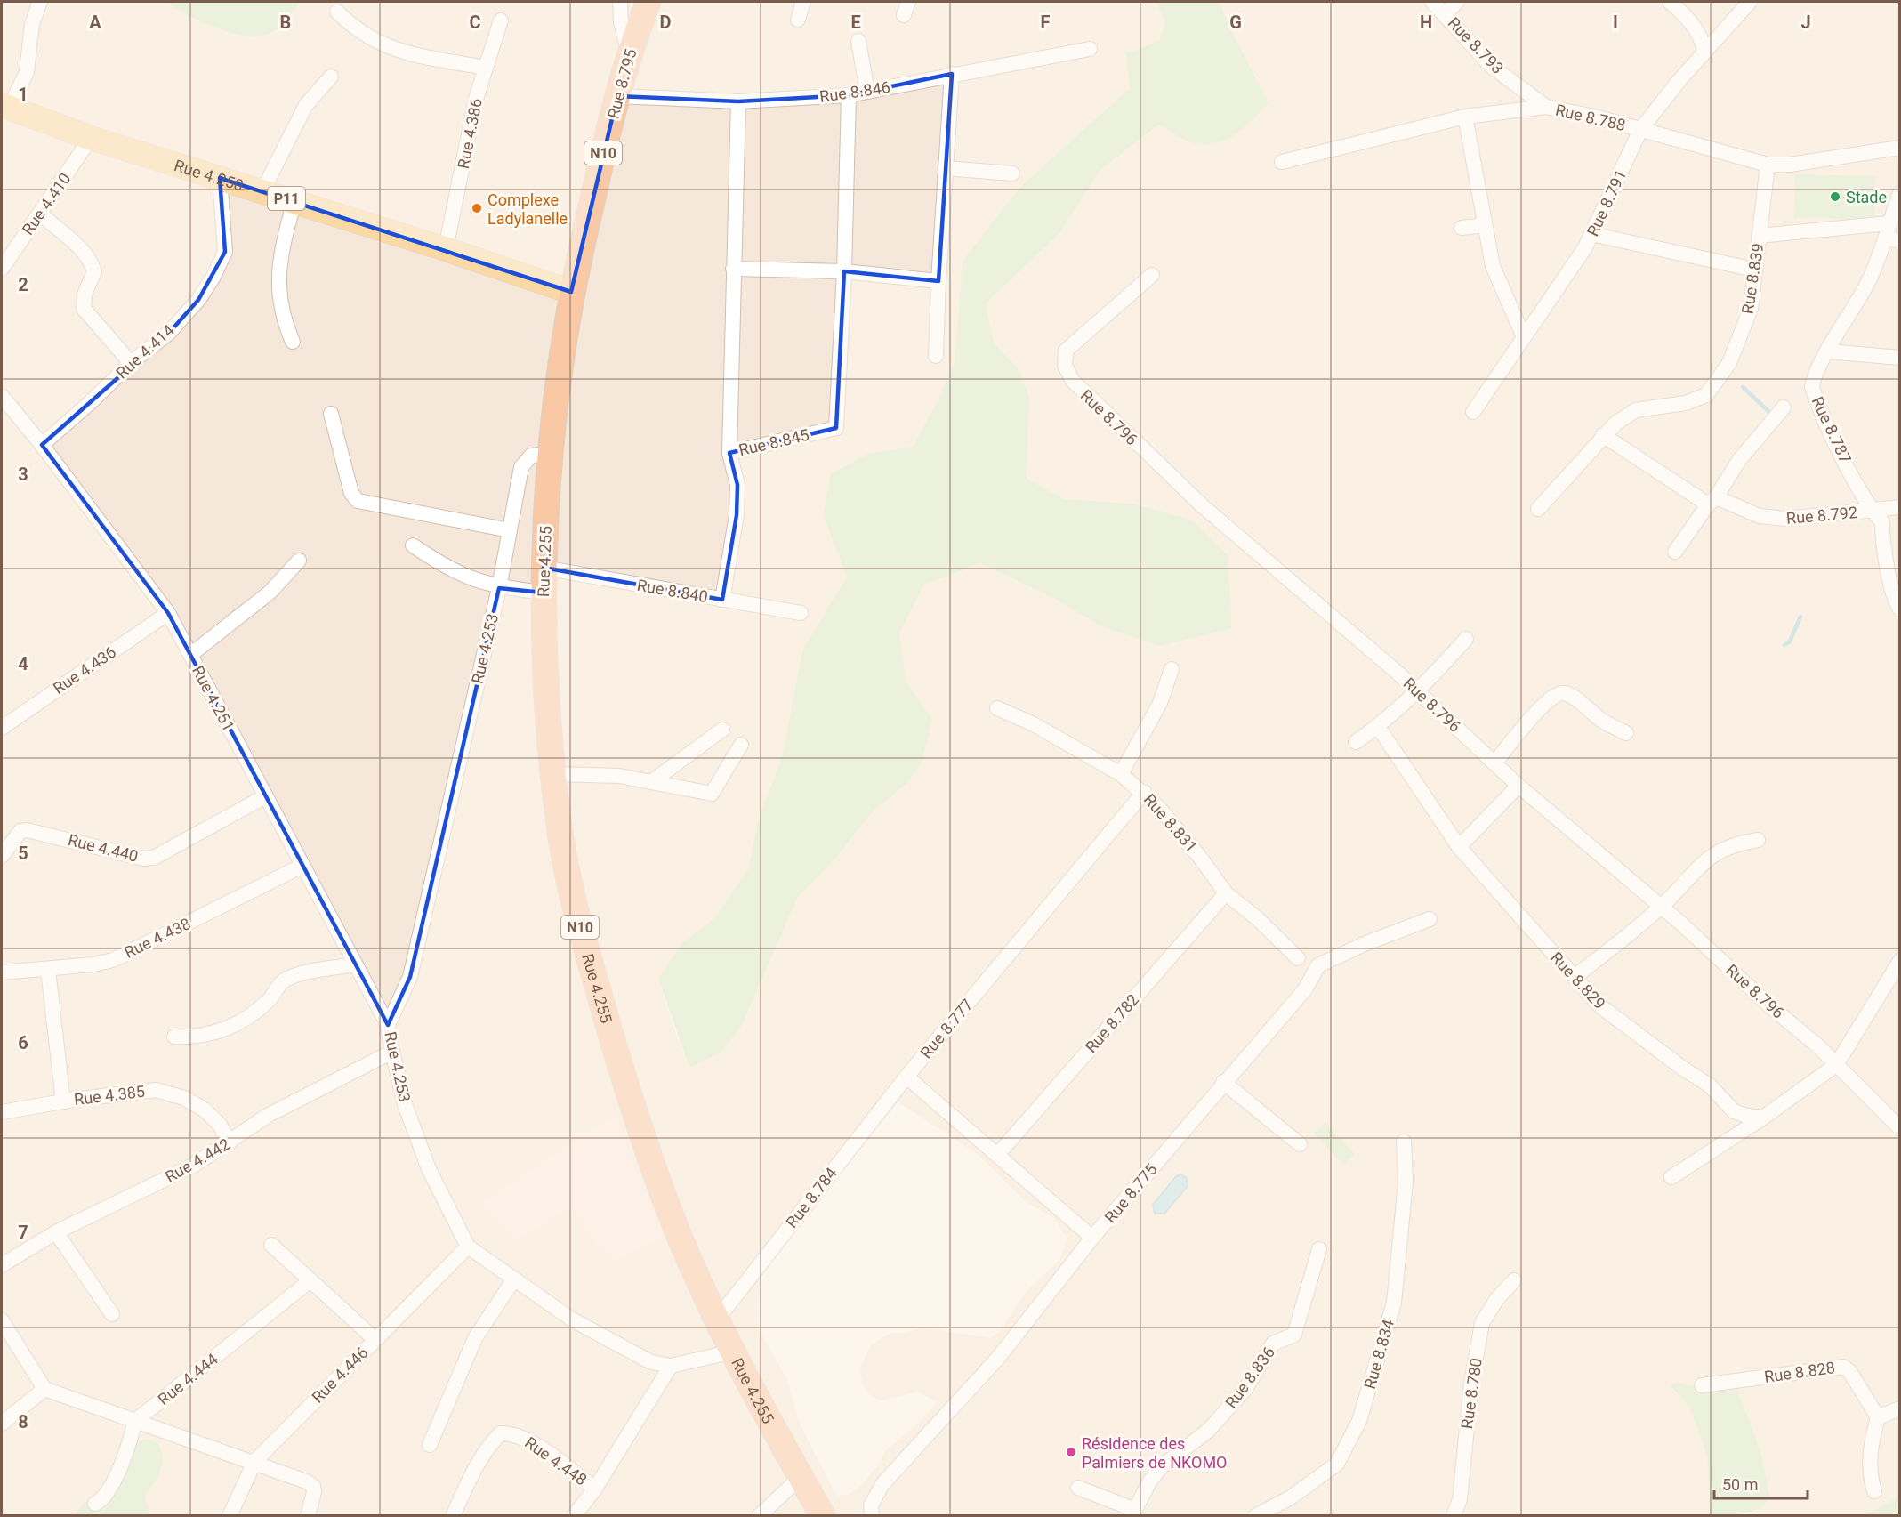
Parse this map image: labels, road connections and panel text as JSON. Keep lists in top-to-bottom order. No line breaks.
{"streets":{"highway":["Rue 8.795","N10","Rue 4.255"],"main road":["Rue 4.250","P11"],"street":["Rue 8.793","Rue 8.846","Rue 8.788","Rue 4.386","Rue 8.791","Rue 4.410","Rue 8.839","Rue 4.414","Rue 8.796","Rue 8.787","Rue 8.845","Rue 8.792","Rue 8.840","Rue 4.253","Rue 4.436","Rue 4.251","Rue 8.831","Rue 4.440","Rue 4.438","Rue 8.829","Rue 8.782","Rue 8.777","Rue 4.385","Rue 4.442","Rue 8.775","Rue 8.784","Rue 8.834","Rue 8.828","Rue 4.446","Rue 8.836","Rue 4.444","Rue 8.780","Rue 4.448"]},"crossings":[["Rue 8.793","Rue 8.788"],["Rue 8.795","Rue 8.846"],["Rue 8.795","Rue 4.250"],["Rue 8.795","Rue 4.255"],["Rue 8.846","Rue 8.845"],["Rue 8.788","Rue 8.791"],["Rue 8.788","Rue 8.839"],["Rue 4.386","Rue 4.250"],["Rue 4.250","Rue 4.410"],["Rue 4.250","Rue 4.414"],["Rue 4.250","Rue 4.255"],["Rue 8.839","Rue 8.792"],["Rue 4.414","Rue 4.251"],["Rue 8.787","Rue 8.792"],["Rue 4.255","Rue 8.840"],["Rue 4.255","Rue 4.253"],["Rue 4.255","Rue 8.784"],["Rue 4.253","Rue 4.251"],["Rue 4.253","Rue 4.442"],["Rue 4.253","Rue 4.446"],["Rue 4.253","Rue 4.448"],["Rue 4.436","Rue 4.251"],["Rue 4.251","Rue 4.440"],["Rue 4.251","Rue 4.438"],["Rue 8.831","Rue 8.782"],["Rue 8.831","Rue 8.777"],["Rue 8.777","Rue 8.784"],["Rue 4.385","Rue 4.442"]],"places":["Stade","Complexe Ladylanelle","Résidence des Palmiers de NKOMO"],"scale_bar":"50 m","grid":{"columns":["A","B","C","D","E","F","G","H","I","J"],"rows":["1","2","3","4","5","6","7","8"]}}
